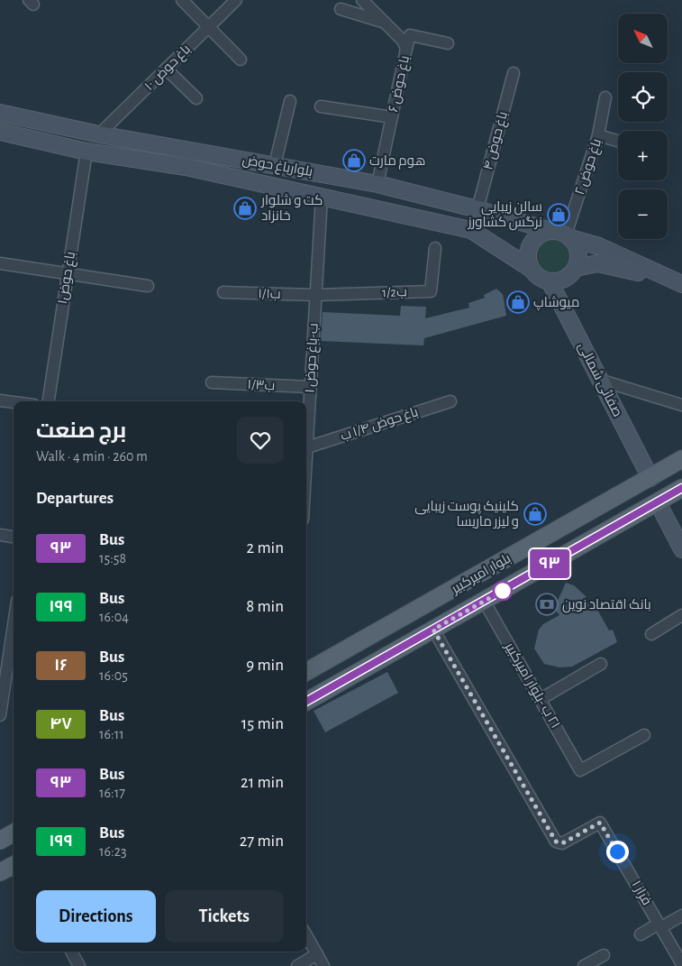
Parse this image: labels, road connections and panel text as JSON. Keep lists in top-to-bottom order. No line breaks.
{"streets":{"main road":["بلوارباغ حوض","صفائی شمالی","بلوار امیرکبیر"],"street":["۱۰ باغ حوض","۶ باغ حوض","۴ باغ حوض","۲ باغ حوض","باغ حوض۱","1/2ب","ب۱/۱","۱ ب-باغ حوض","ب۱/۳","باغ حوض ۱/۴ ب","٢١ ب -بلوار امیرکبیر","فراز ۱"]},"crossings":[["۱۰ باغ حوض","بلوارباغ حوض"],["۶ باغ حوض","بلوارباغ حوض"],["۴ باغ حوض","بلوارباغ حوض"],["بلوارباغ حوض","۲ باغ حوض"],["بلوارباغ حوض","باغ حوض۱"],["بلوارباغ حوض","۱ ب-باغ حوض"],["بلوارباغ حوض","صفائی شمالی"],["۲ باغ حوض","صفائی شمالی"],["1/2ب","ب۱/۱"],["1/2ب","۱ ب-باغ حوض"],["ب۱/۱","۱ ب-باغ حوض"],["۱ ب-باغ حوض","ب۱/۳"],["۱ ب-باغ حوض","باغ حوض ۱/۴ ب"],["صفائی شمالی","بلوار امیرکبیر"],["بلوار امیرکبیر","٢١ ب -بلوار امیرکبیر"],["بلوار امیرکبیر","فراز ۱"]],"places":{"shop":["هوم مارت","کت و شلوار خانزاد","سالن زیبایی نرگس کشاورز","میوشاپ","کلینیک پوست زیبایی و لیزر ماریسا"],"bank":["بانک اقتصاد نوین"]},"lines":["bus line ۹۳"],"north":"top left","page":{"on_map":"۹۳","map_buttons":["+","−"],"heading":[["برج صنعت","Walk · 4 min · 260 m"],"Departures"],"list":[{"mark":"۹۳","name":"Bus","note":"15:58","value":"2 min"},{"mark":"۱۹۹","name":"Bus","note":"16:04","value":"8 min"},{"mark":"۱۶","name":"Bus","note":"16:05","value":"9 min"},{"mark":"۴۷","name":"Bus","note":"16:11","value":"15 min"},{"mark":"۹۳","name":"Bus","note":"16:17","value":"21 min"},{"mark":"۱۹۹","name":"Bus","note":"16:23","value":"27 min"}],"buttons":["Directions","Tickets"]}}
